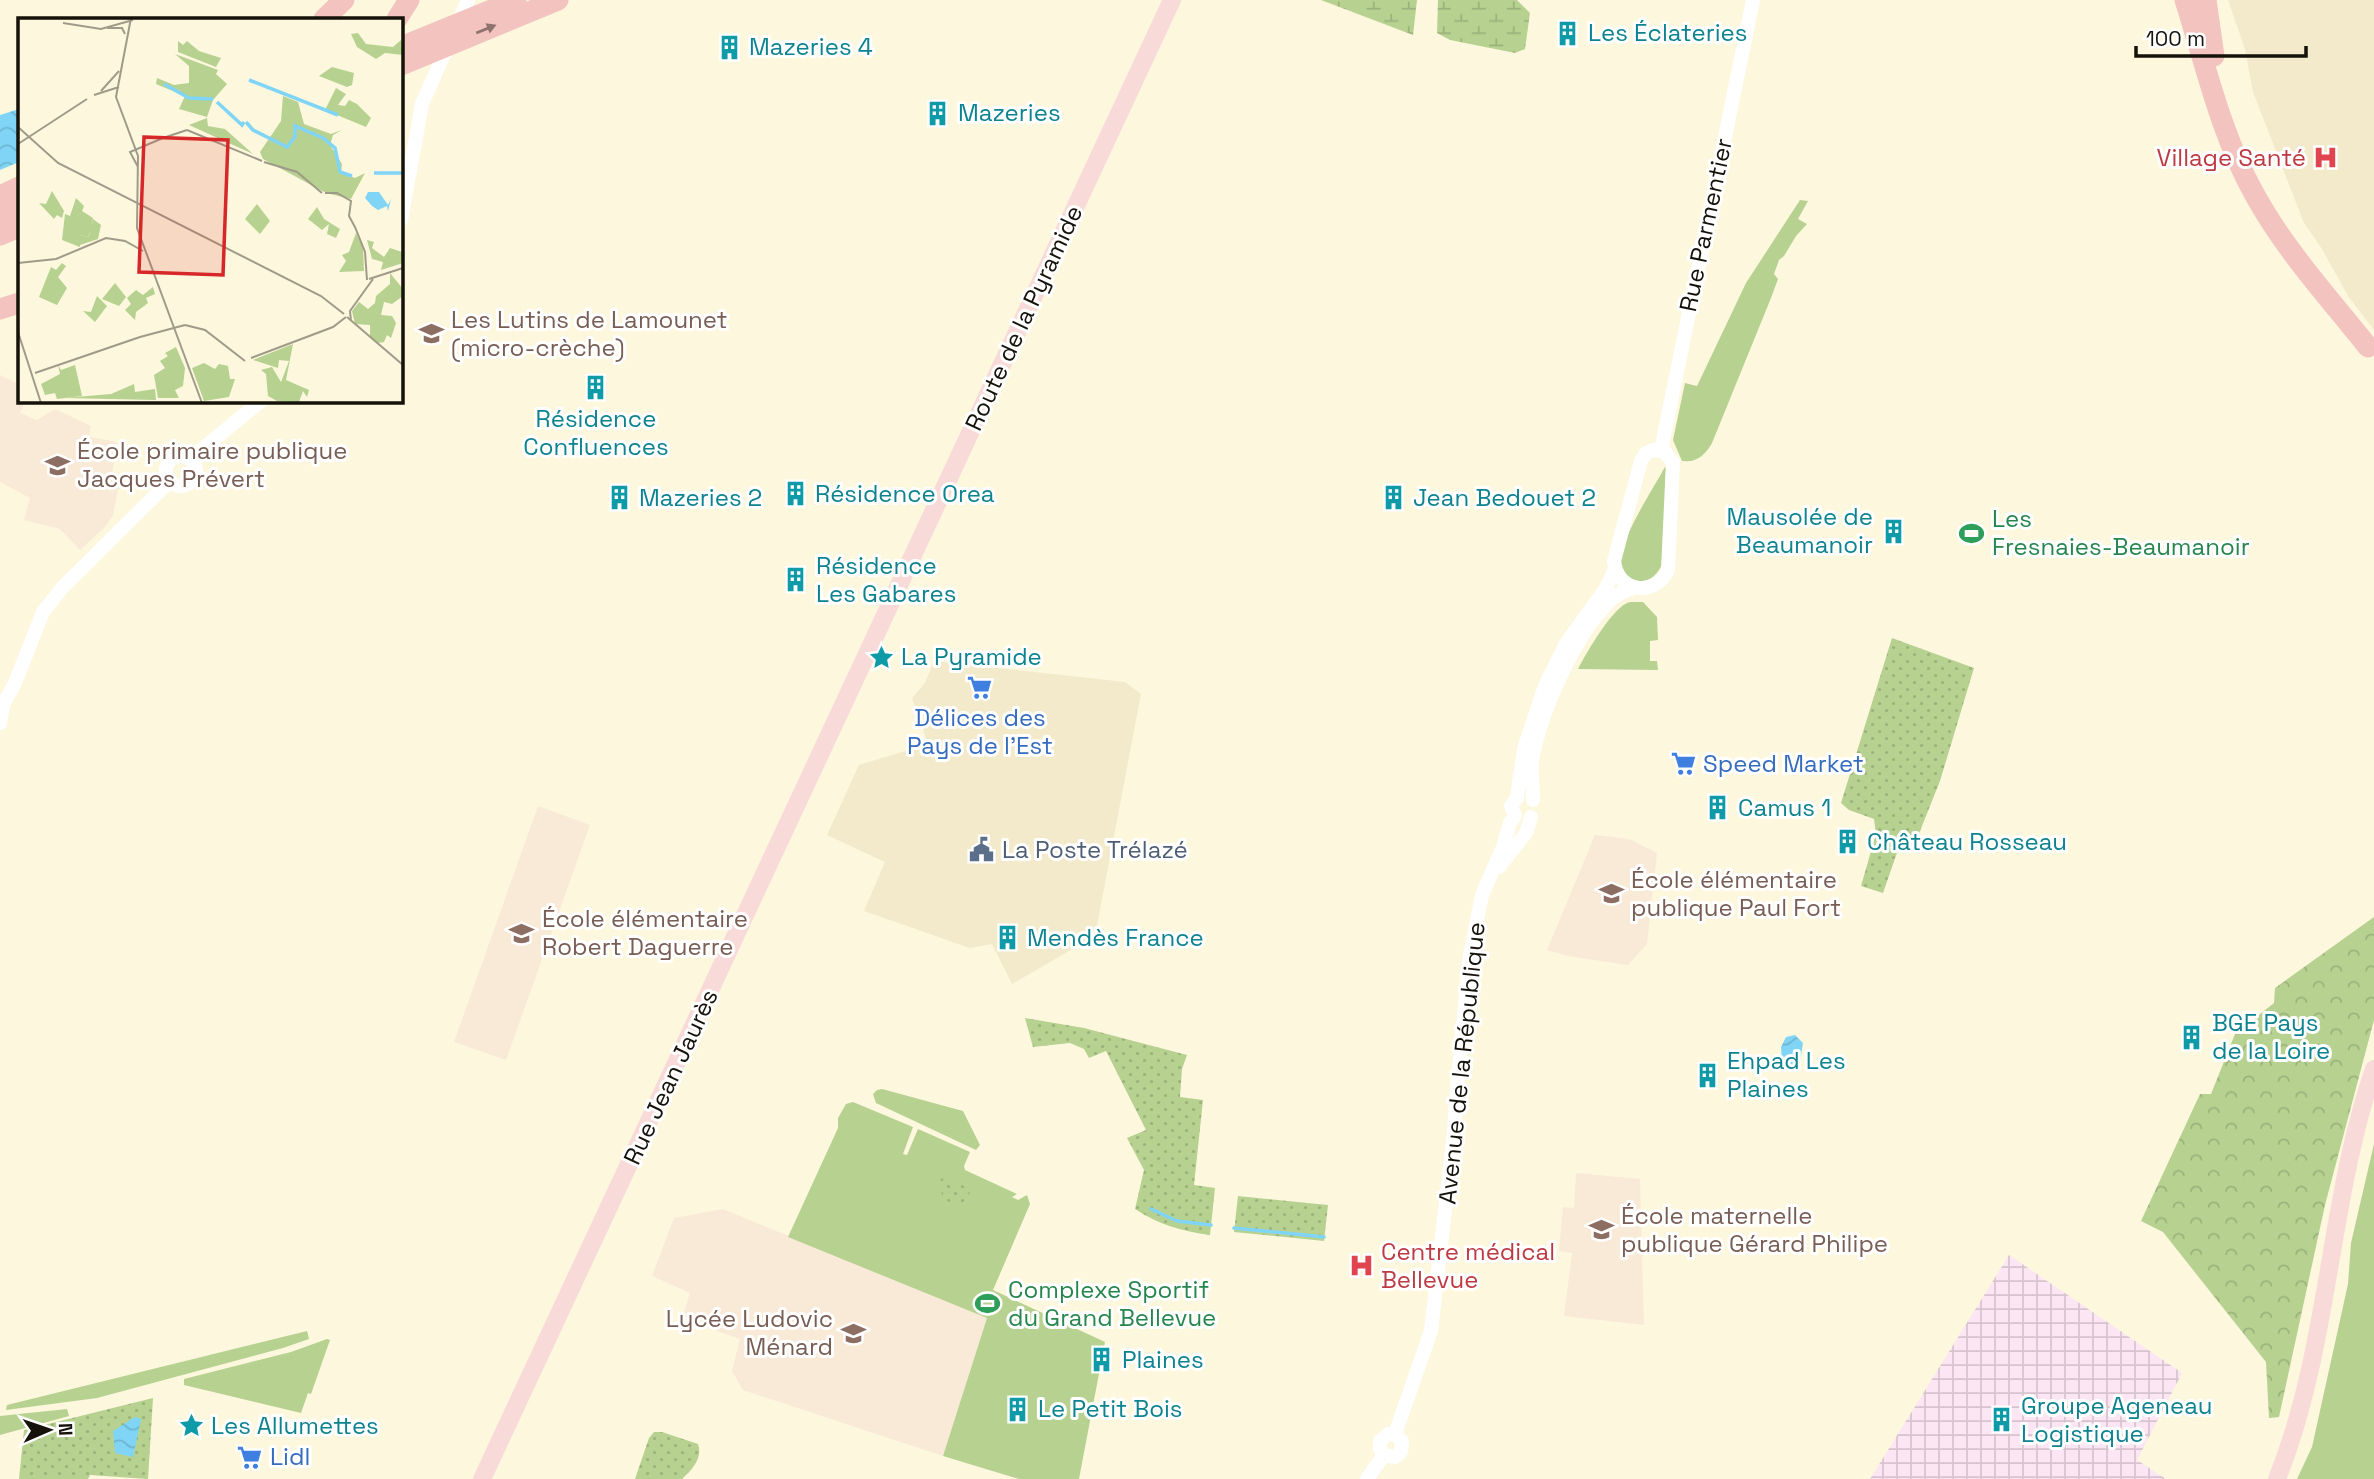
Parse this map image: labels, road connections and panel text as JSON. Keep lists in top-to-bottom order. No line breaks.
{"streets":{"main road":["Route de la Pyramide","Rue Jean Jaurès"],"street":["Rue Parmentier","Avenue de la République"]},"crossings":[["Route de la Pyramide","Rue Jean Jaurès"]],"places":{"building":["Les Éclateries","Mazeries 4","Mazeries","Résidence Confluences","Résidence Orea","Mazeries 2","Jean Bedouet 2","Mausolée de Beaumanoir","Résidence Les Gabares","Camus 1","Château Rosseau","Mendès France","BGE Pays de la Loire","Ehpad Les Plaines","Plaines","Le Petit Bois","Groupe Ageneau Logistique"],"hospital":["Village Santé","Centre médical Bellevue"],"school or university":["Les Lutins de Lamounet (micro-crèche)","École primaire publique Jacques Prévert","École élémentaire publique Paul Fort","École élémentaire Robert Daguerre","École maternelle publique Gérard Philipe","Lycée Ludovic Ménard"],"sports":["Les Fresnaies-Beaumanoir","Complexe Sportif du Grand Bellevue"],"place":["La Pyramide","Les Allumettes"],"supermarket":["Délices des Pays de l’Est","Speed Market","Lidl"],"public building":["La Poste Trélazé"]},"scale_bar":"100 m","north":"right"}
